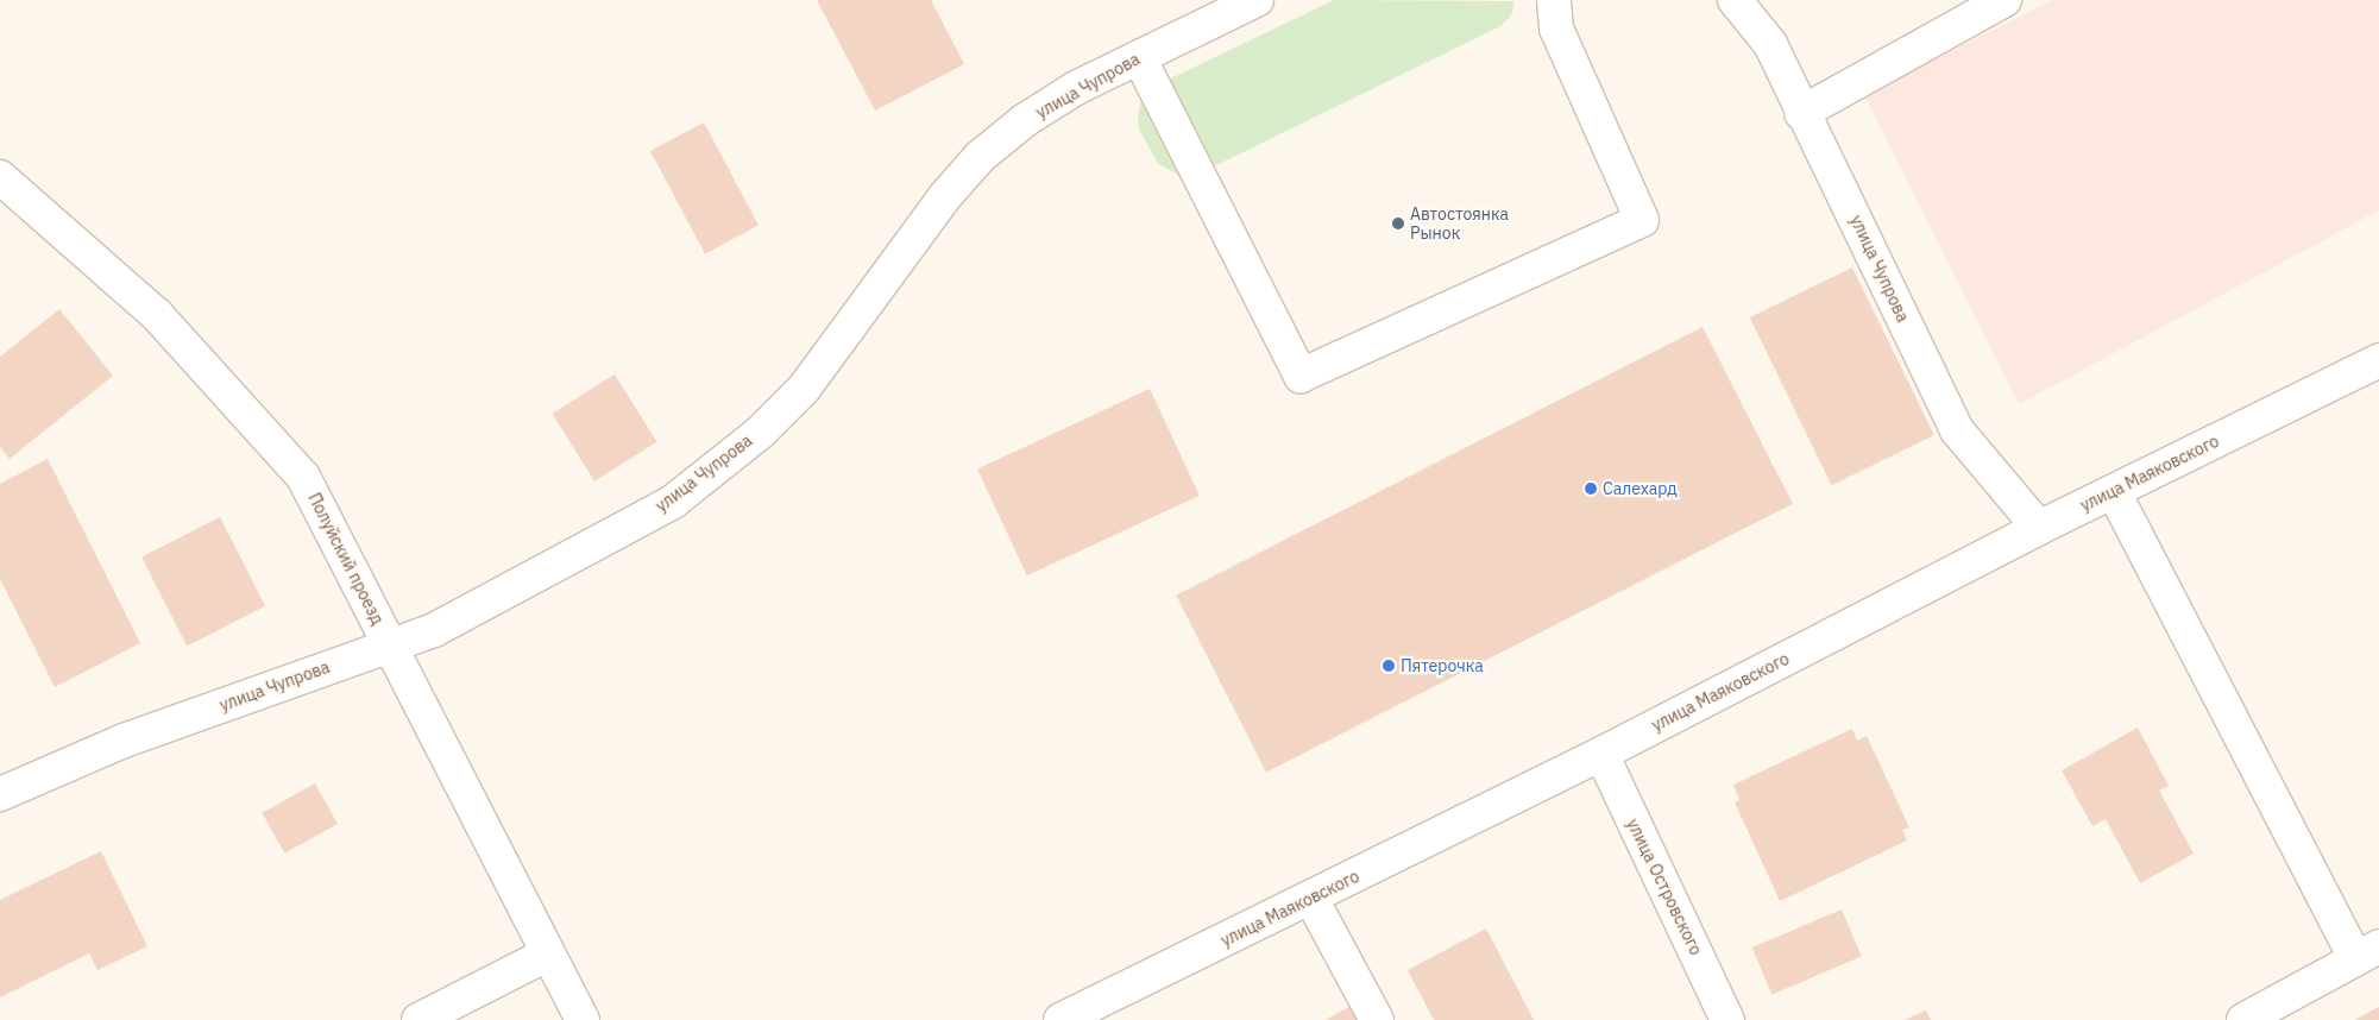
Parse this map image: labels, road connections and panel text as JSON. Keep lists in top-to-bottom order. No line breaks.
{"streets":{"street":["улица Чупрова","улица Маяковского","Полуйский проезд","улица Островского"]},"crossings":[["улица Чупрова","улица Маяковского"],["улица Чупрова","Полуйский проезд"],["улица Маяковского","улица Островского"]],"places":["Автостоянка Рынок","Салехард","Пятерочка"]}
